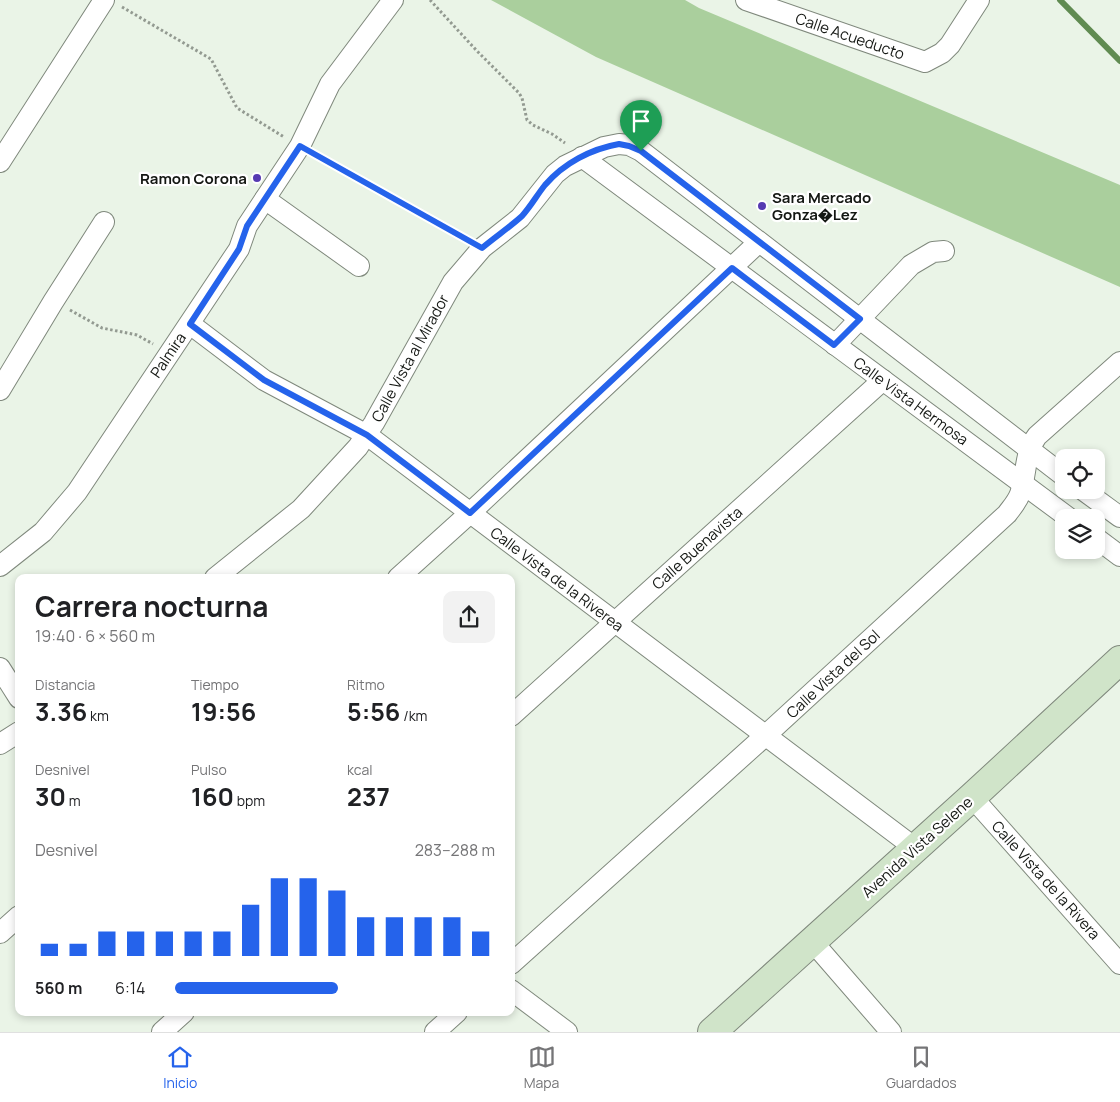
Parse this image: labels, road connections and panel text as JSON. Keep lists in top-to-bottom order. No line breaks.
{"streets":{"street":["Calle Acueducto","Palmira","Calle Vista al Mirador","Calle Vista Hermosa","Calle Buenavista","Calle Vista de la Riverea","Calle Vista del Sol","Avenida Vista Selene","Calle Vista de la Rivera"]},"crossings":[["Palmira","Calle Vista de la Riverea"],["Calle Vista al Mirador","Calle Vista Hermosa"],["Calle Vista al Mirador","Calle Vista de la Riverea"],["Calle Vista Hermosa","Calle Buenavista"],["Calle Vista Hermosa","Calle Vista del Sol"],["Calle Buenavista","Calle Vista de la Riverea"],["Calle Vista de la Riverea","Calle Vista del Sol"],["Calle Vista de la Riverea","Avenida Vista Selene"],["Avenida Vista Selene","Calle Vista de la Rivera"]],"places":["Ramon Corona","Sara Mercado Gonza�Lez"],"page":{"heading":["Carrera nocturna","19:40 · 6 × 560 m"],"stats":[["Distancia","3.36 km"],["Tiempo","19:56"],["Ritmo","5:56 /km"],["Desnivel","30 m"],["Pulso","160 bpm"],["kcal","237"]],"chart":["Desnivel","283–288 m"],"list":[{"name":"560 m","note":"6:14"}],"tabs":["Inicio","Mapa","Guardados"]}}
